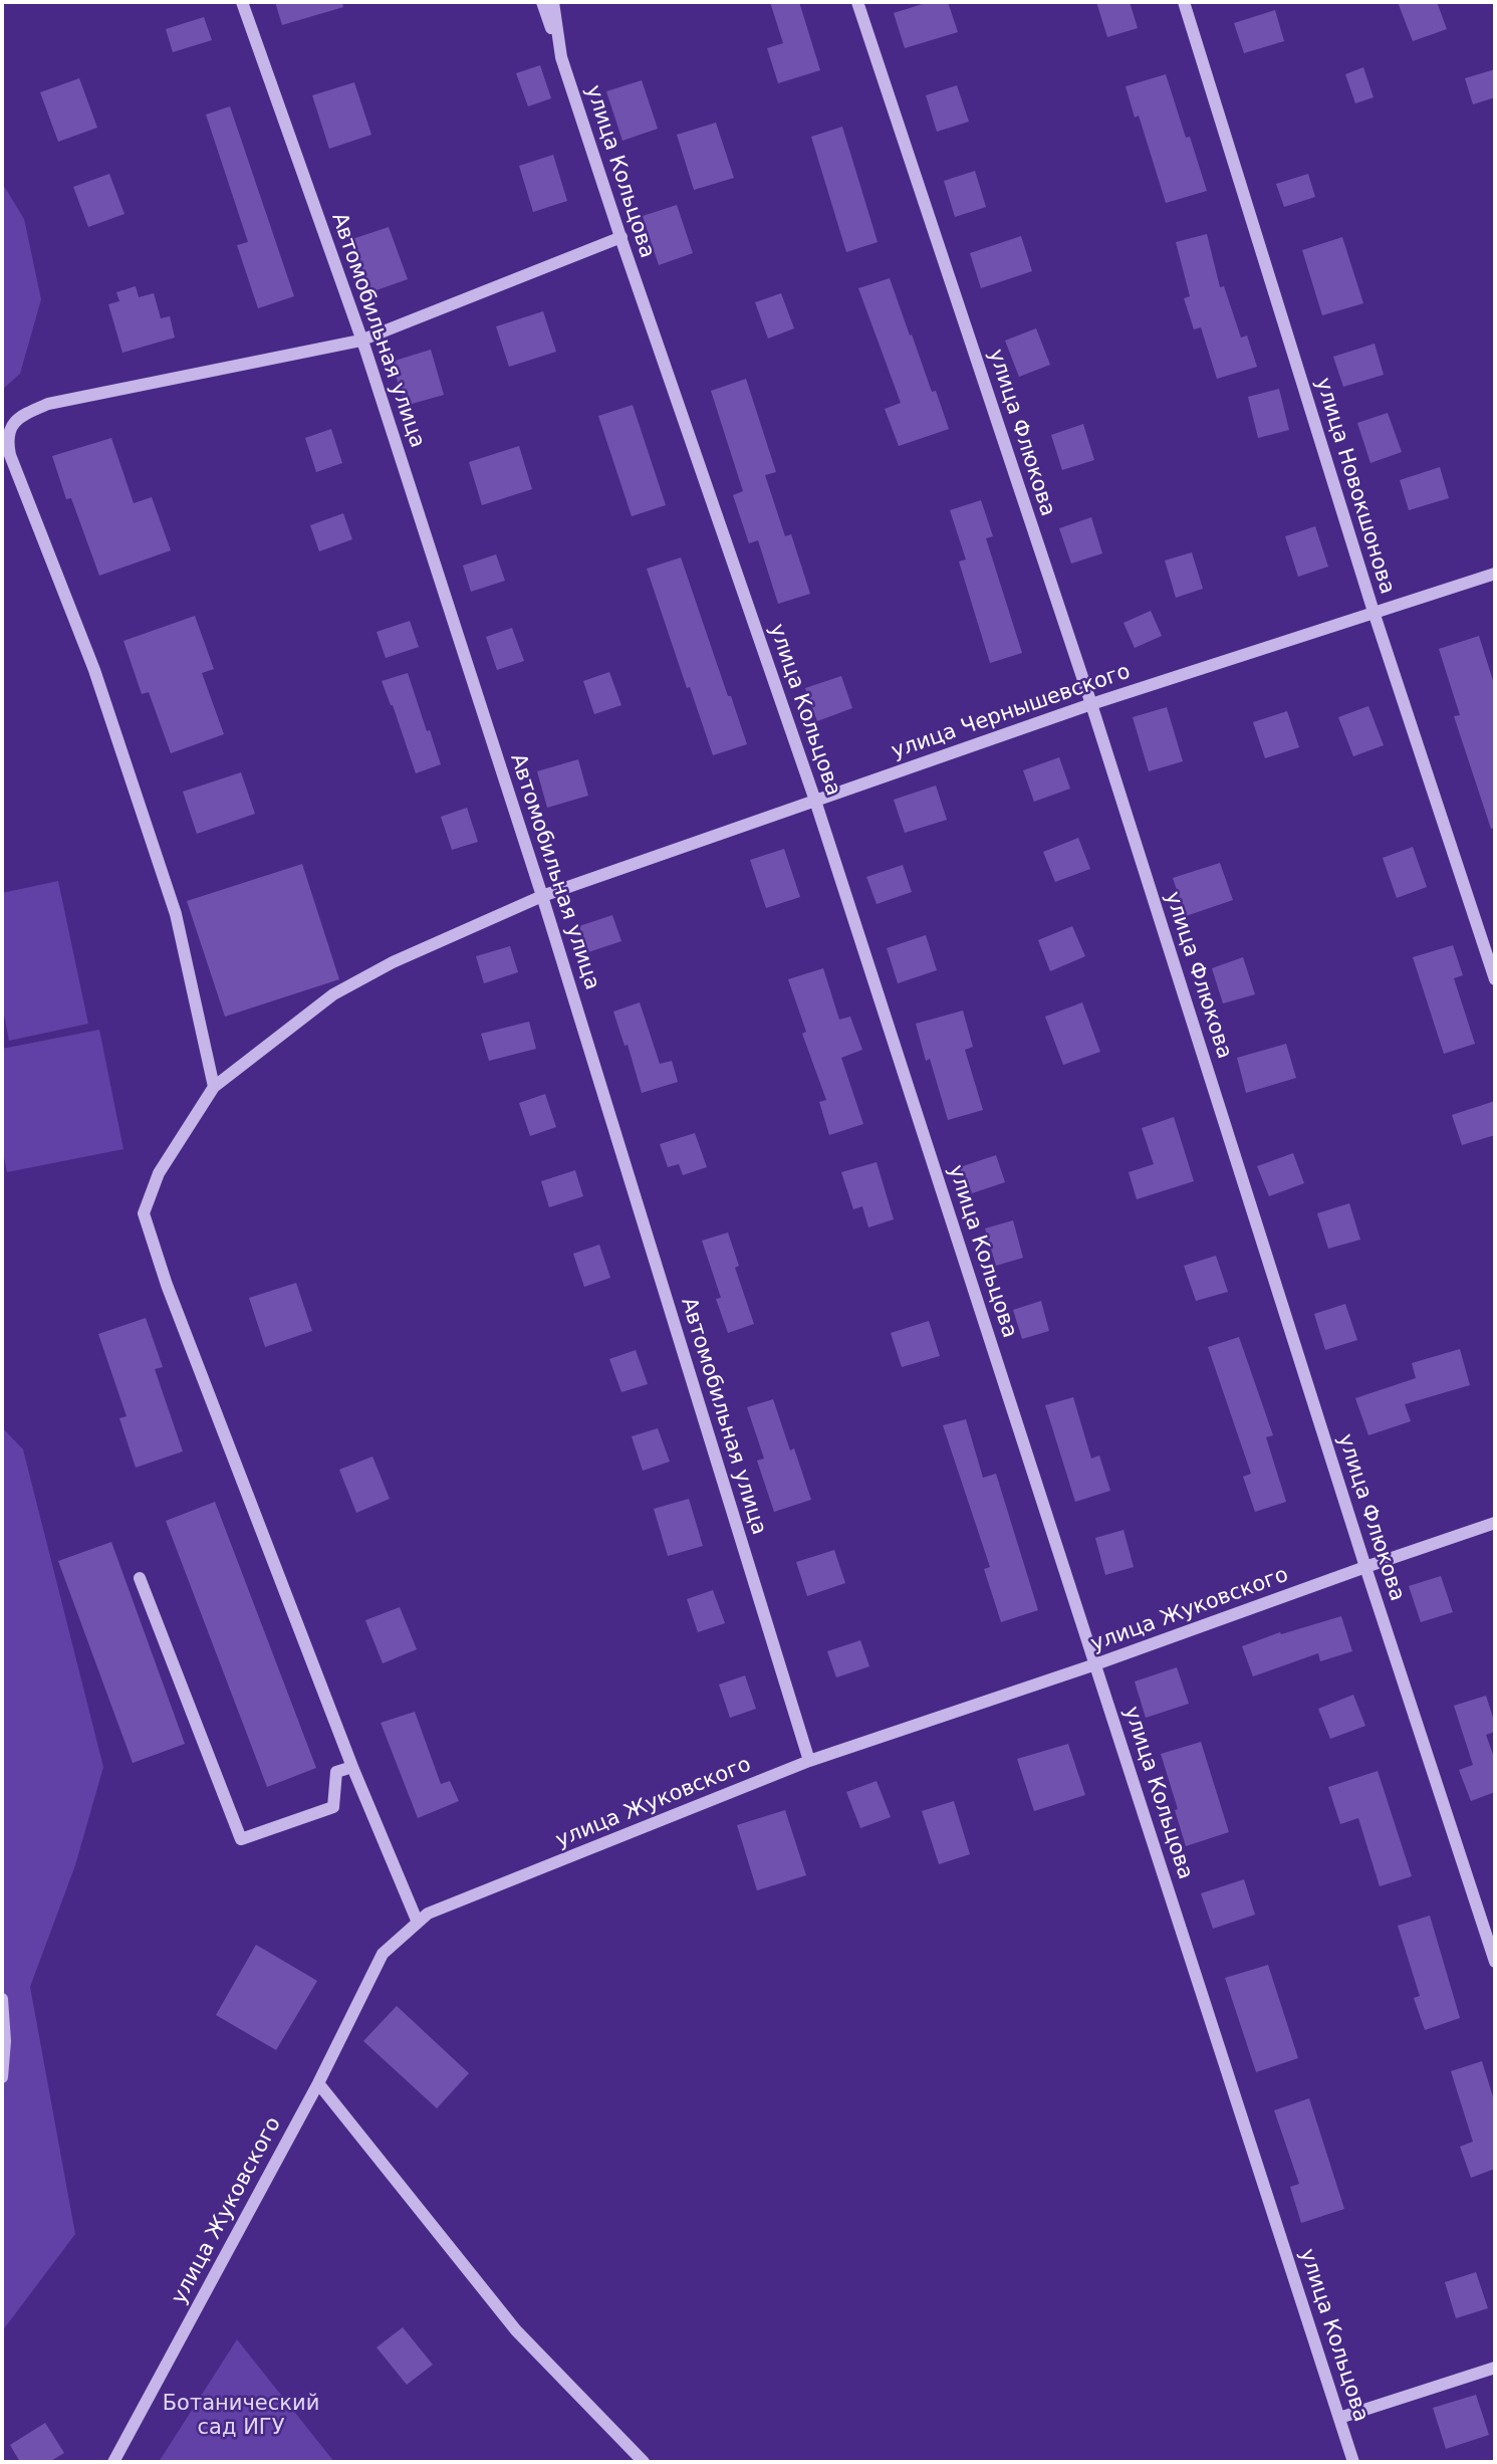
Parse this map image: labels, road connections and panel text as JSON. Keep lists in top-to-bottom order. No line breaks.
{"streets":{"street":["улица Кольцова","Автомобильная улица","улица Флюкова","улица Новокшонова","улица Чернышевского","улица Жуковского"]},"crossings":[["улица Кольцова","улица Чернышевского"],["улица Кольцова","улица Жуковского"],["Автомобильная улица","улица Чернышевского"],["Автомобильная улица","улица Жуковского"],["улица Флюкова","улица Чернышевского"],["улица Флюкова","улица Жуковского"],["улица Новокшонова","улица Чернышевского"]],"parks":["Ботанический сад ИГУ"]}
